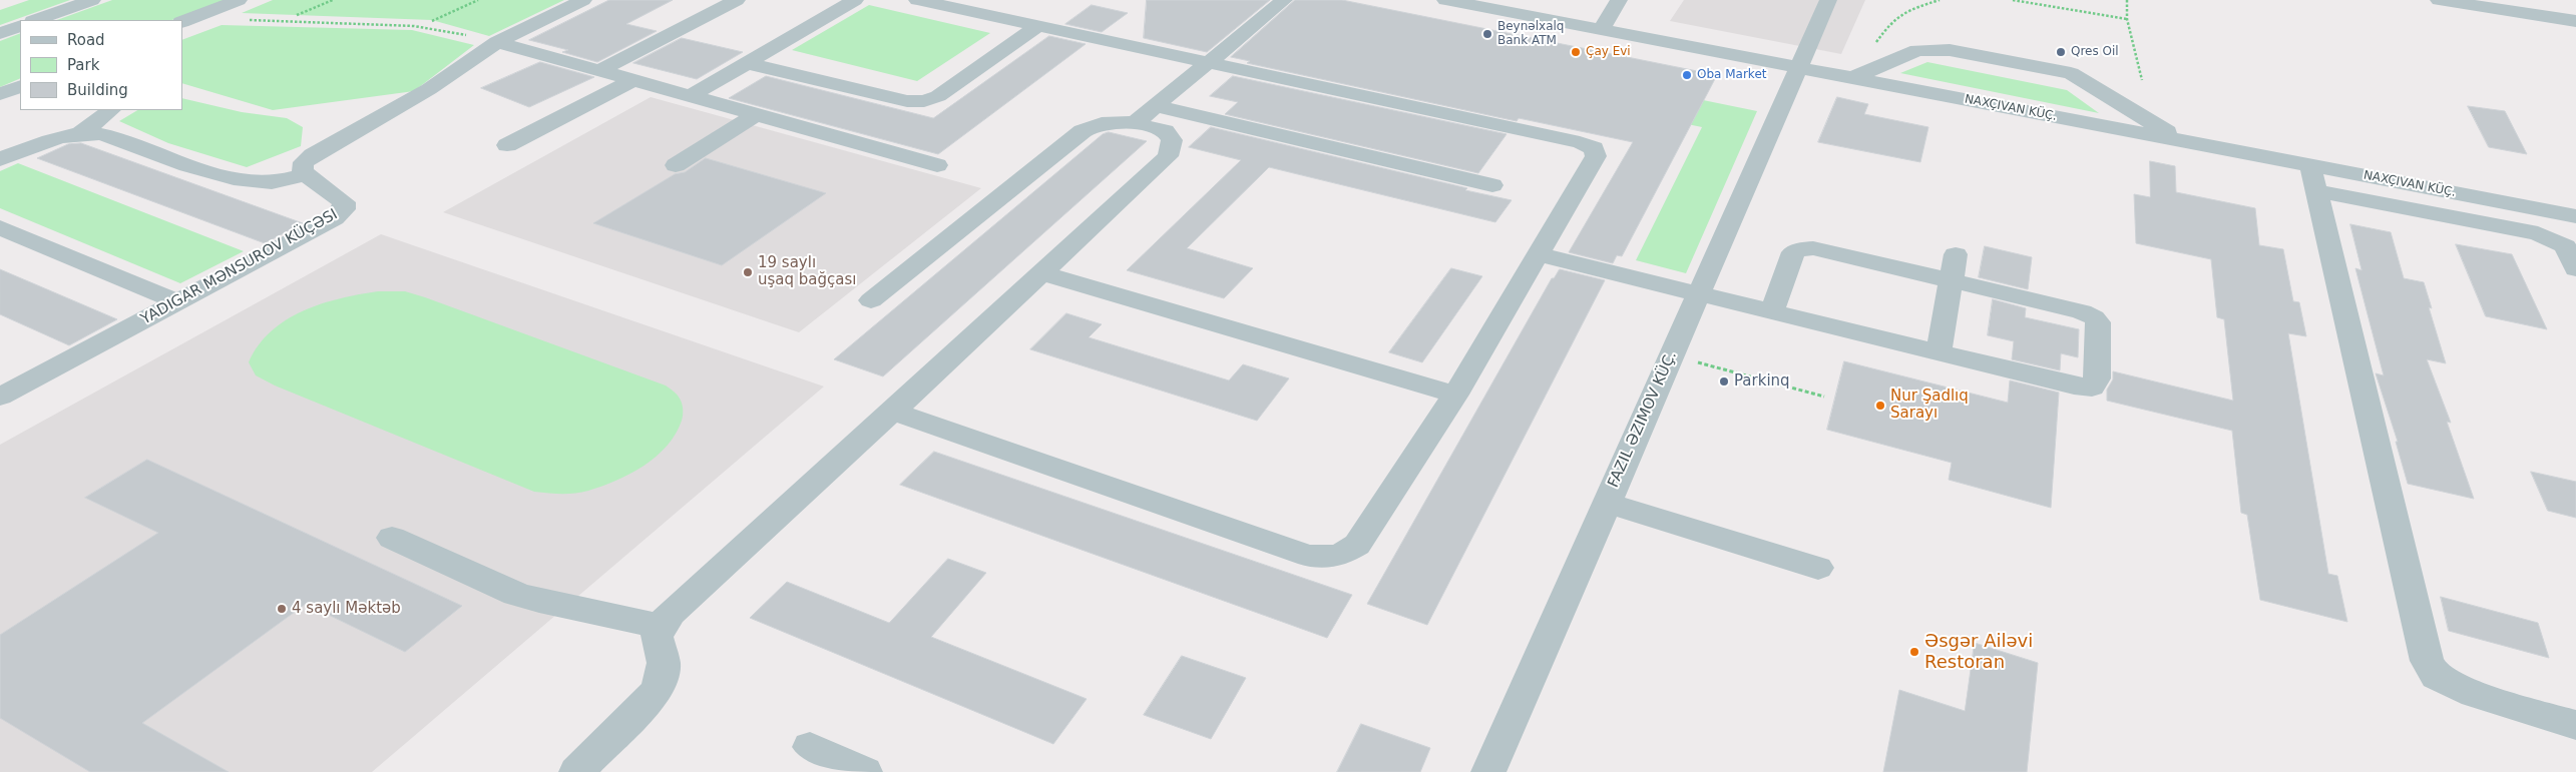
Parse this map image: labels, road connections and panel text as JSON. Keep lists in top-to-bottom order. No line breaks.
{"streets":{"street":["YADIGAR MƏNSUROV KÜÇƏSI","FAZIL ƏZIMOV KÜÇ."]},"places":["Beynəlxalq Bank ATM","Çay Evi","Qres Oil","Oba Market","19 saylı uşaq bağçası","Parkinq","Nur Şadlıq Sarayı","4 saylı Məktəb","Əsgər Ailəvi Restoran"],"legend":["Road","Park","Building"]}
